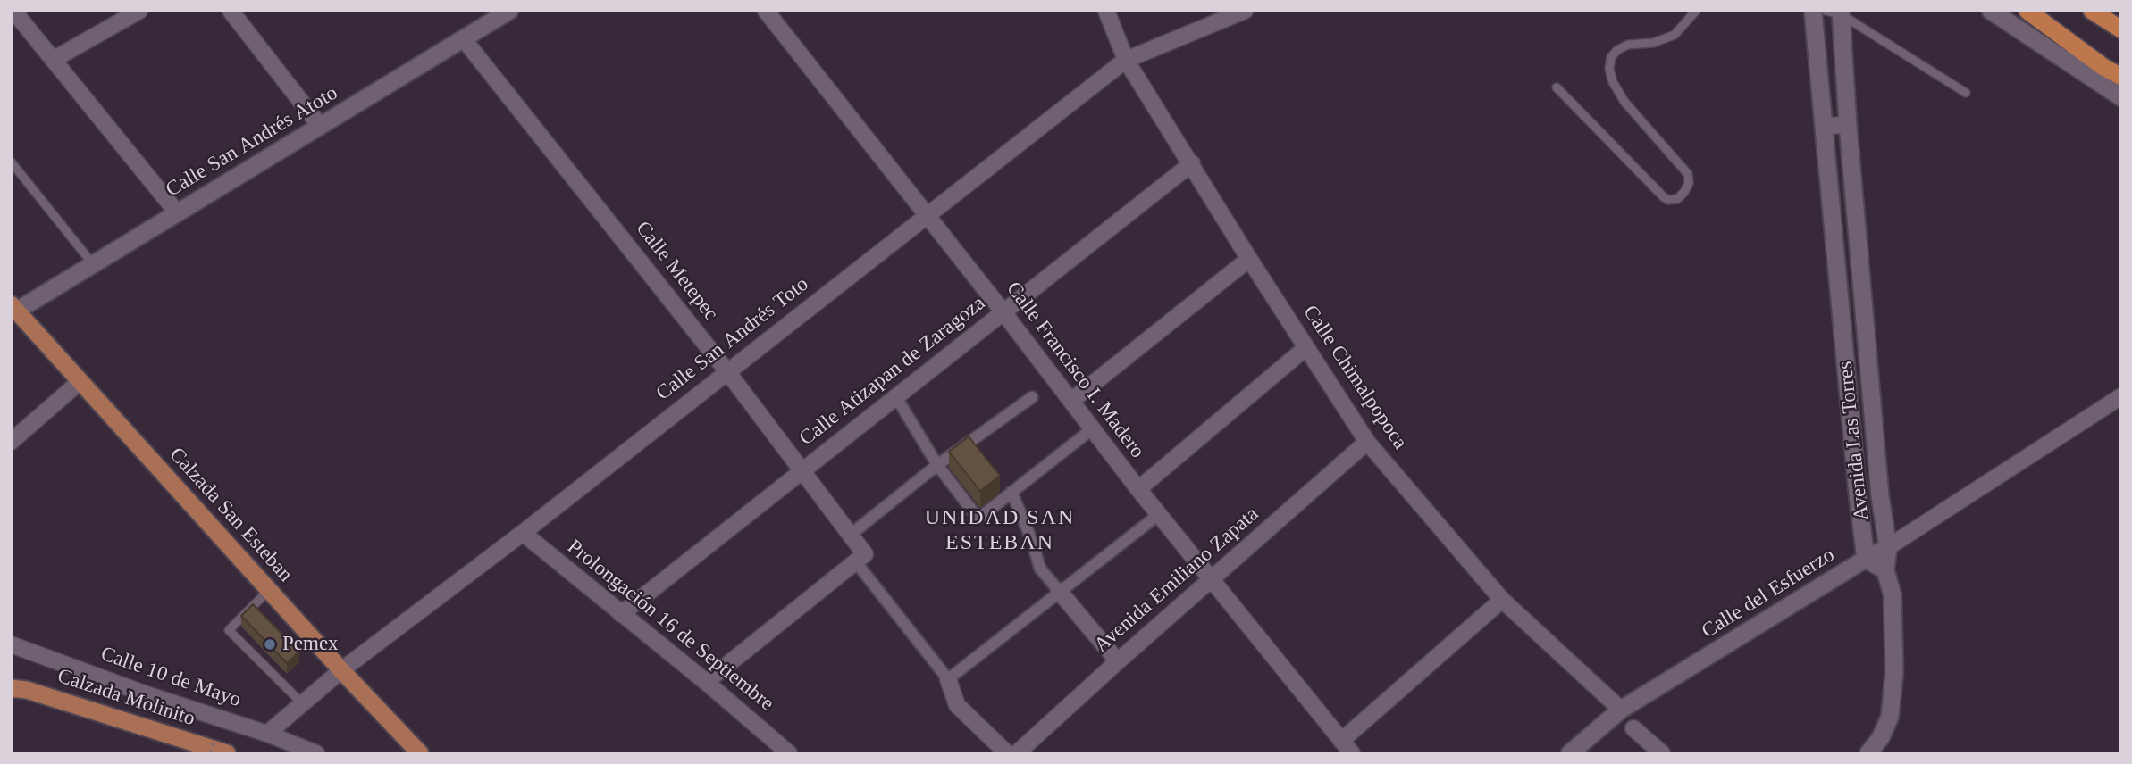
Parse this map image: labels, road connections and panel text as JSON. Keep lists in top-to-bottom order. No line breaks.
{"streets":{"main road":["Calle San Andrés Atoto","Avenida Las Torres","Calzada San Esteban","Calle del Esfuerzo","Calzada Molinito"],"street":["Calle Metepec","Calle San Andrés Toto","Calle Francisco I. Madero","Calle Atizapan de Zaragoza","Calle Chimalpopoca","Avenida Emiliano Zapata","Prolongación 16 de Septiembre","Calle 10 de Mayo"]},"crossings":[["Calle San Andrés Atoto","Calle Metepec"],["Calle San Andrés Atoto","Calzada San Esteban"],["Calle Metepec","Calle San Andrés Toto"],["Calle Metepec","Calle Atizapan de Zaragoza"],["Calle San Andrés Toto","Calle Francisco I. Madero"],["Calle San Andrés Toto","Calle Chimalpopoca"],["Calle San Andrés Toto","Calzada San Esteban"],["Calle San Andrés Toto","Prolongación 16 de Septiembre"],["Calle San Andrés Toto","Calle 10 de Mayo"],["Calle Francisco I. Madero","Calle Atizapan de Zaragoza"],["Calle Francisco I. Madero","Avenida Emiliano Zapata"],["Calle Atizapan de Zaragoza","Calle Chimalpopoca"],["Calle Atizapan de Zaragoza","Prolongación 16 de Septiembre"],["Calle Chimalpopoca","Avenida Emiliano Zapata"],["Calle Chimalpopoca","Calle del Esfuerzo"],["Avenida Las Torres","Calle del Esfuerzo"]],"districts":["UNIDAD SAN ESTEBAN"],"places":["Pemex"]}
